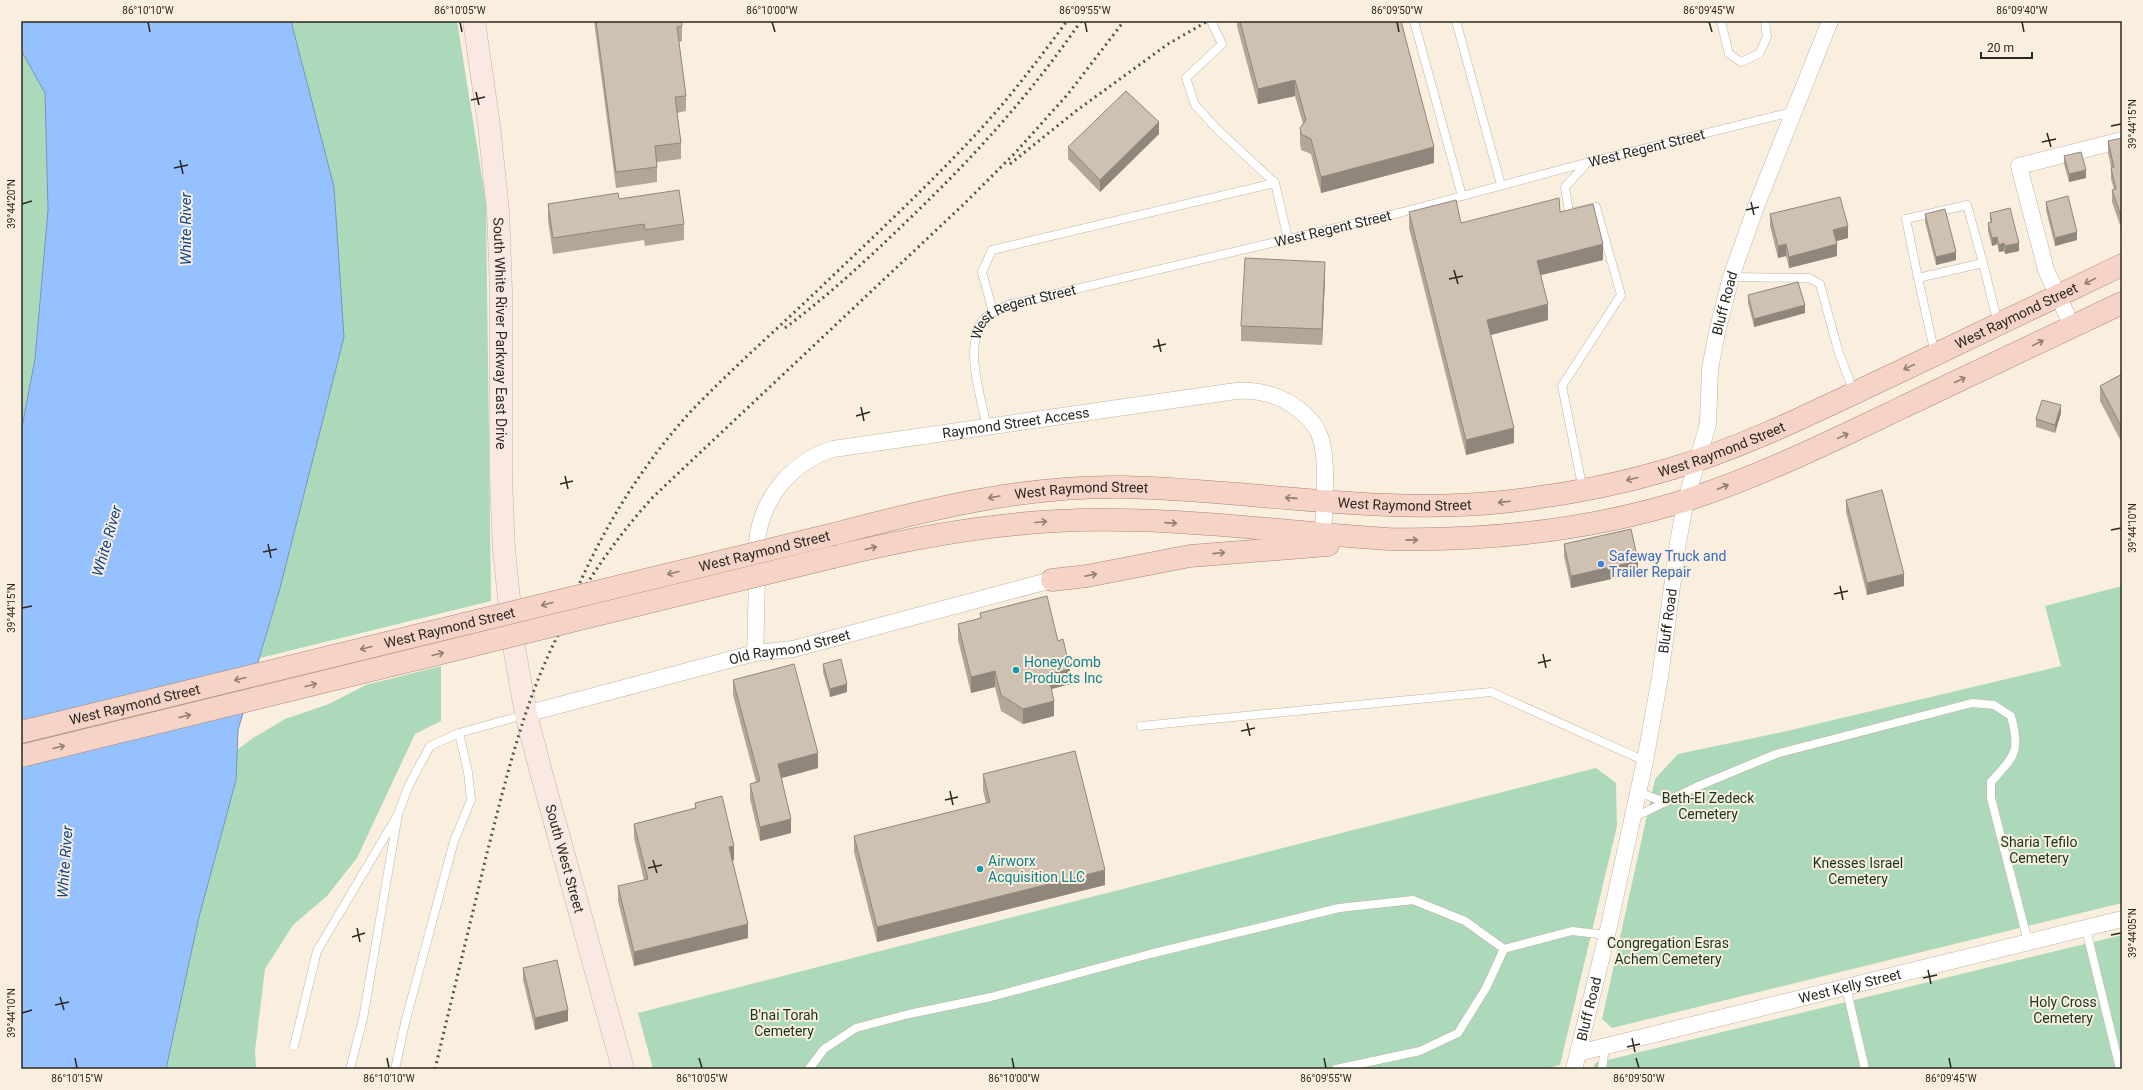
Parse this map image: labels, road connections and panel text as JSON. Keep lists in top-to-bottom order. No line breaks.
{"streets":{"main road":["West Raymond Street","South White River Parkway East Drive","South West Street"],"street":["Bluff Road","Raymond Street Access","Old Raymond Street","West Kelly Street"],"lane":["West Regent Street"]},"crossings":[["West Regent Street","Bluff Road"],["West Regent Street","Raymond Street Access"],["Bluff Road","West Raymond Street"],["Bluff Road","West Kelly Street"],["West Raymond Street","Raymond Street Access"],["South White River Parkway East Drive","South West Street"],["Raymond Street Access","Old Raymond Street"],["Old Raymond Street","South West Street"]],"water":["White River"],"parks":["Beth-El Zedeck Cemetery","Sharia Tefilo Cemetery","Knesses Israel Cemetery","Congregation Esras Achem Cemetery","Holy Cross Cemetery","B'nai Torah Cemetery"],"places":["Safeway Truck and Trailer Repair","HoneyComb Products Inc","Airworx Acquisition LLC"],"scale_bar":"20 m","coordinates":["86°10'10\"W","86°10'05\"W","86°10'00\"W","86°09'55\"W","86°09'50\"W","86°09'45\"W","86°09'40\"W","39°44'15\"N","39°44'20\"N","39°44'10\"N","39°44'05\"N","86°10'15\"W"]}
